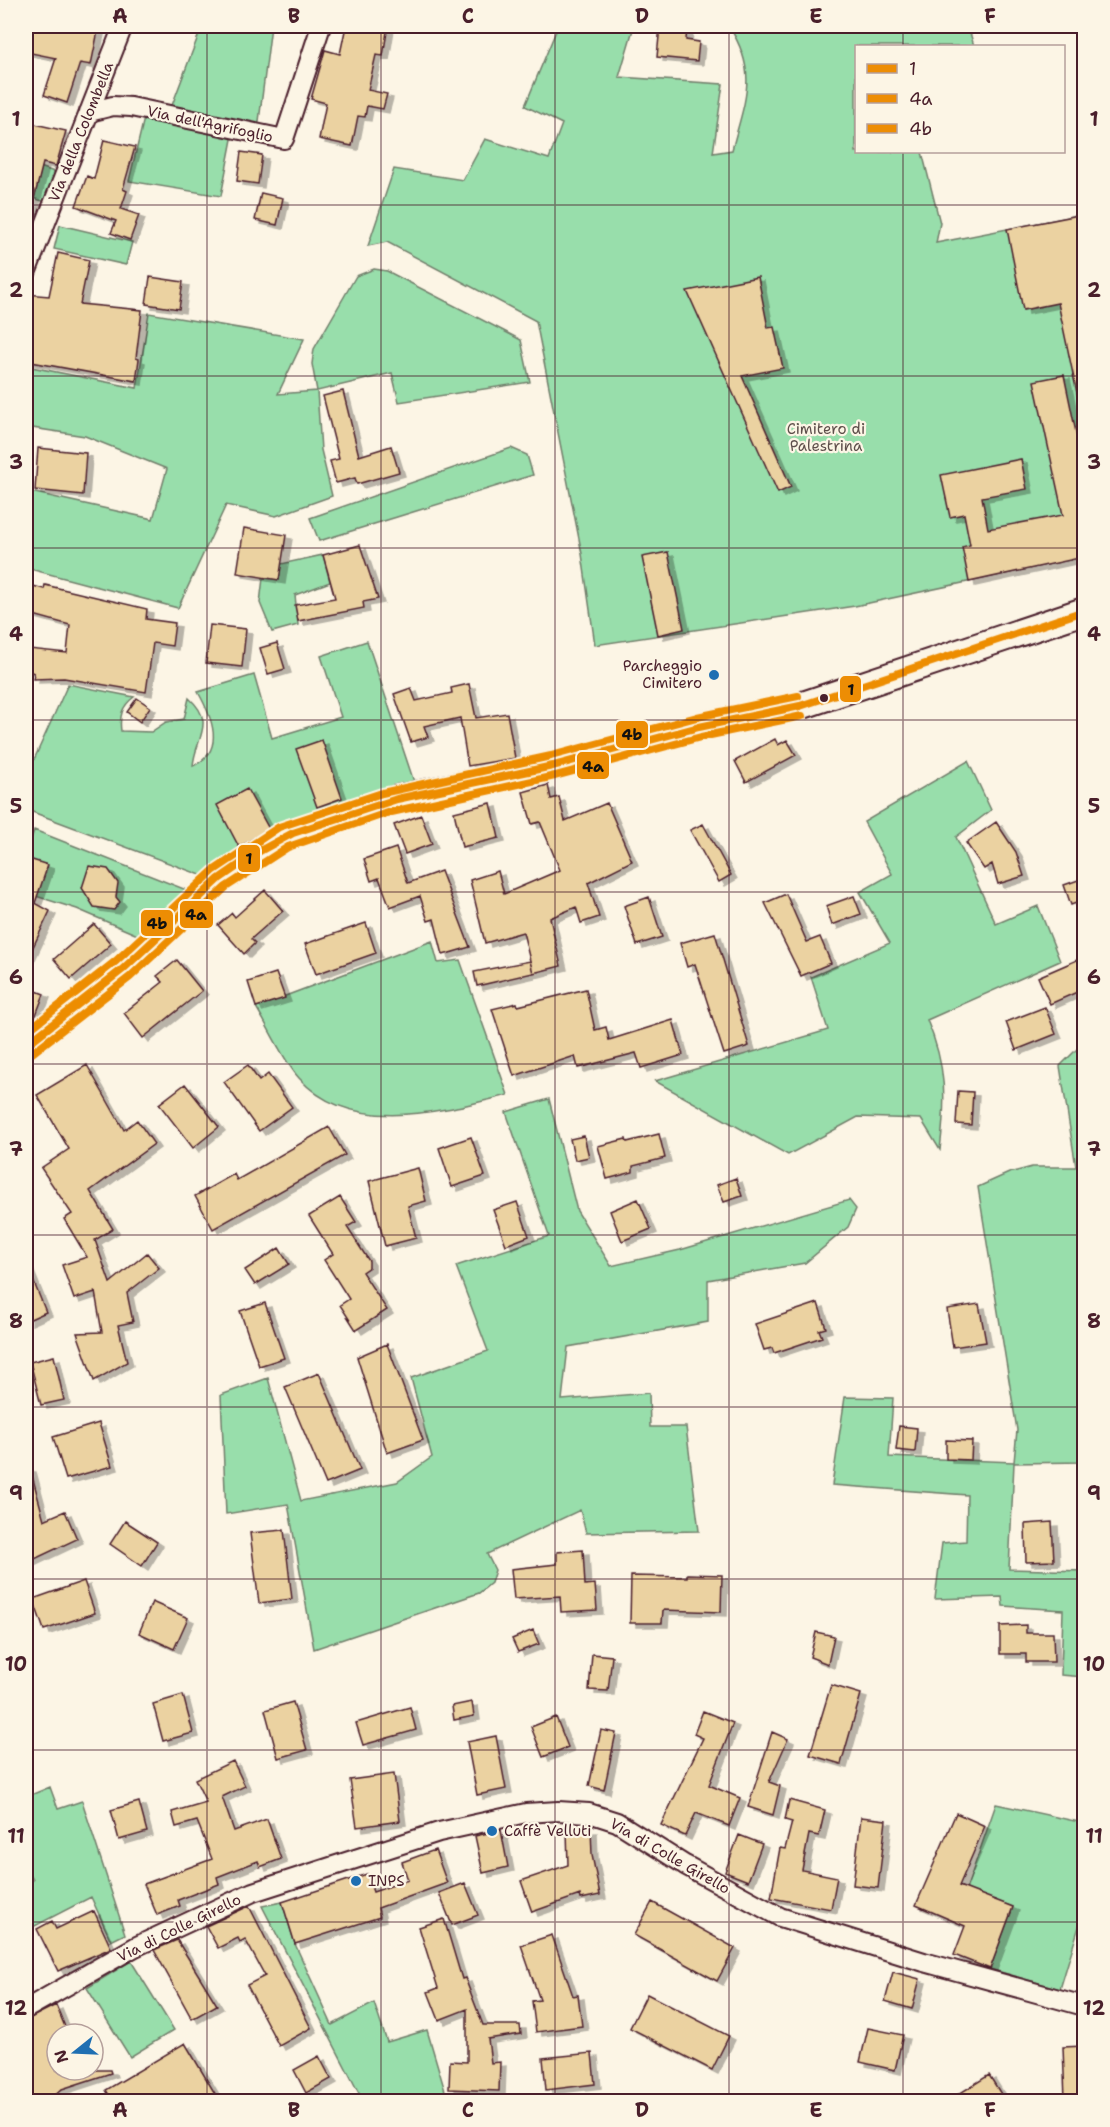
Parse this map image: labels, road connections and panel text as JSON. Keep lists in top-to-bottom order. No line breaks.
{"streets":{"street":["Via dell'Agrifoglio","Via della Colombella","Via di Colle Girello"]},"crossings":[["Via dell'Agrifoglio","Via della Colombella"]],"parks":["Cimitero di Palestrina"],"places":["Parcheggio Cimitero","Caffè Velluti","INPS"],"lines":["transit line 1","transit line 4b","transit line 4a"],"legend":["1","4a","4b"],"north":"left","grid":{"columns":["A","B","C","D","E","F"],"rows":["1","2","3","4","5","6","7","8","9","10","11","12"]}}
